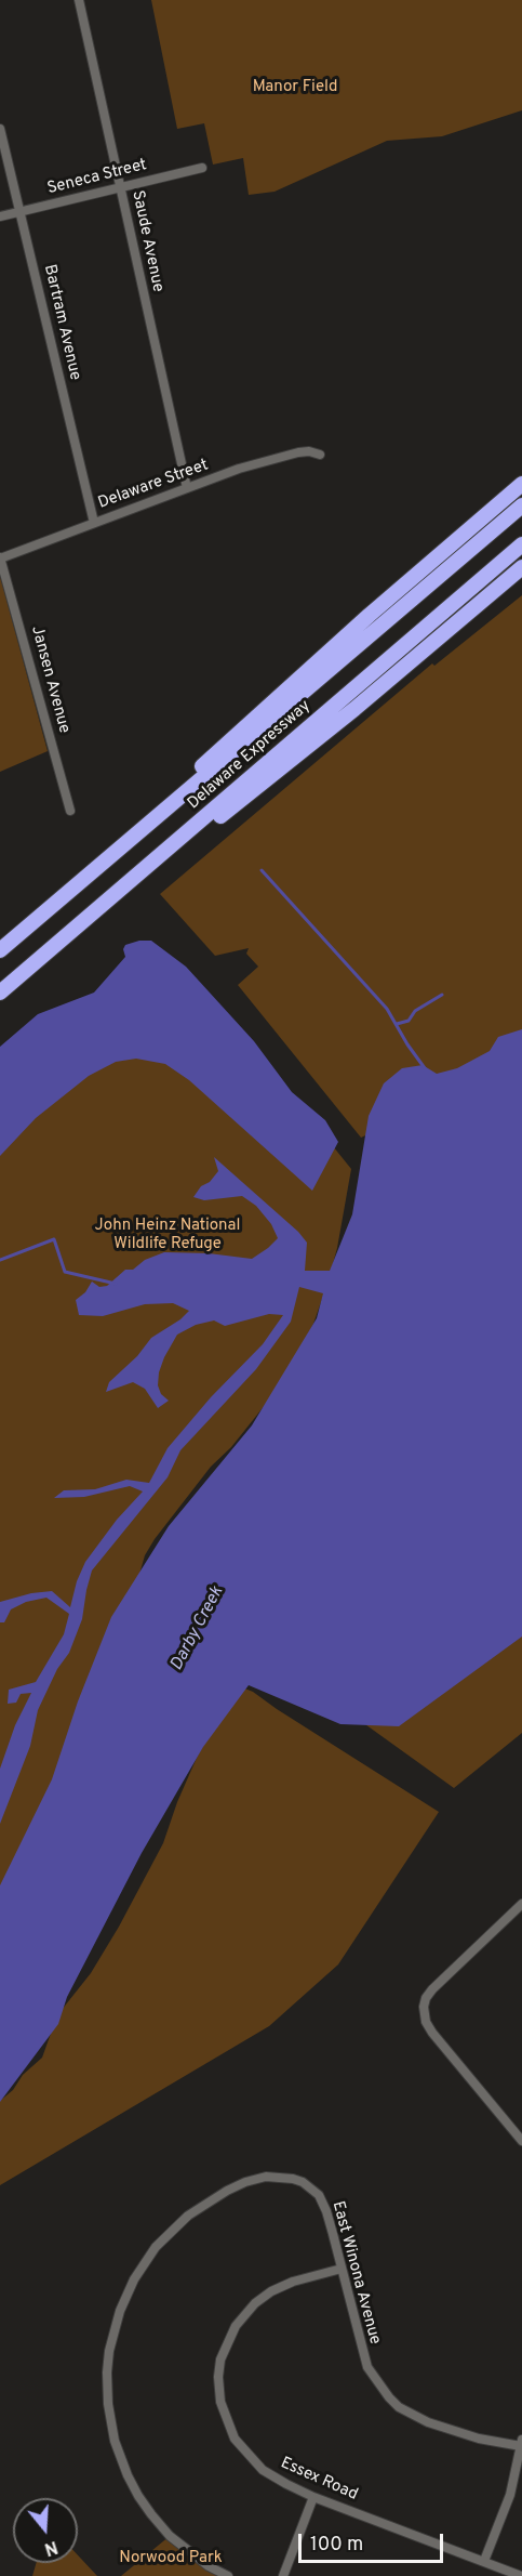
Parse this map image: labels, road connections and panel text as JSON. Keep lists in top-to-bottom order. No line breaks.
{"streets":{"highway":["Delaware Expressway"],"street":["Seneca Street","Saude Avenue","Bartram Avenue","Delaware Street","Jansen Avenue","East Winona Avenue","Essex Road"]},"crossings":[["Seneca Street","Saude Avenue"],["Seneca Street","Bartram Avenue"],["Saude Avenue","Delaware Street"],["Bartram Avenue","Delaware Street"],["Delaware Street","Jansen Avenue"],["East Winona Avenue","Essex Road"]],"water":["Darby Creek"],"parks":["Manor Field","John Heinz National Wildlife Refuge","Norwood Park"],"scale_bar":"100 m","north":"bottom"}
